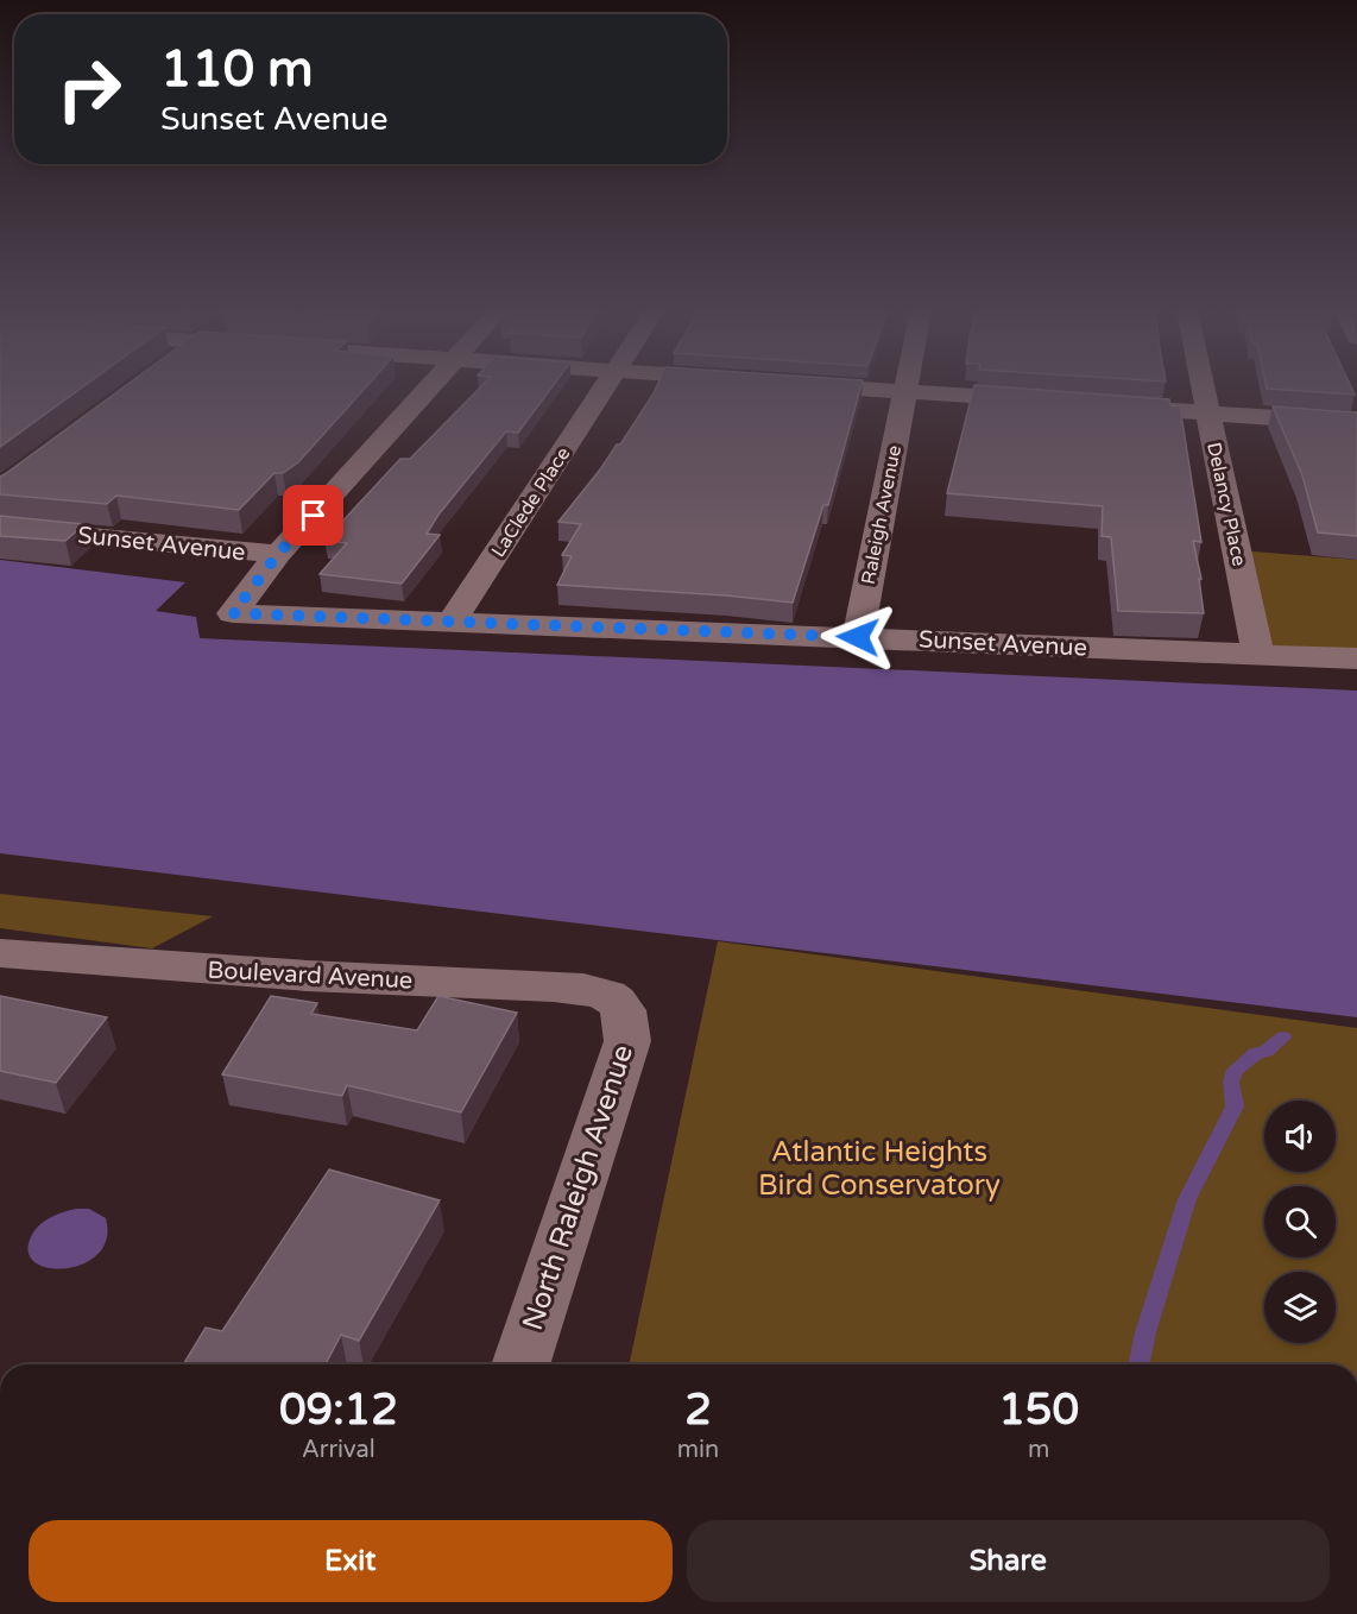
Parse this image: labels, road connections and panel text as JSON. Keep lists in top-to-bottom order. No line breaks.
{"streets":{"street":["LaClede Place","Delancy Place","Raleigh Avenue","Sunset Avenue","Boulevard Avenue","North Raleigh Avenue"]},"crossings":[["LaClede Place","Sunset Avenue"],["Delancy Place","Sunset Avenue"],["Raleigh Avenue","Sunset Avenue"],["Boulevard Avenue","North Raleigh Avenue"]],"parks":["Atlantic Heights Bird Conservatory"],"page":{"turn":["110 m","Sunset Avenue"],"eta":["09:12","Arrival","2","min","150","m"],"buttons":["Exit","Share"]}}
